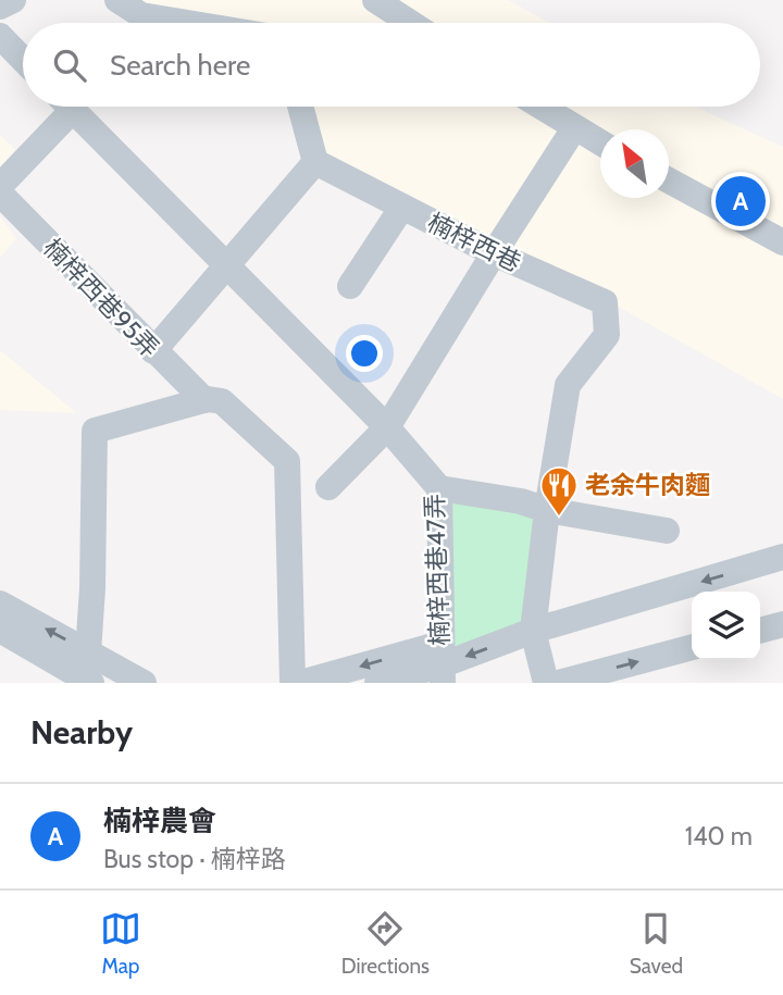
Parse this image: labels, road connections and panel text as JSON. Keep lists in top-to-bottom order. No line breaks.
{"streets":{"street":["楠梓西巷","楠梓西巷95弄","楠梓西巷47弄"]},"places":{"restaurant":["老余牛肉麵"]},"north":"top left","page":{"search":"Search here","pins":"A","heading":"Nearby","list":[{"mark":"A","name":"楠梓農會","note":"Bus stop · 楠梓路","value":"140 m"}],"nav":["Map","Directions","Saved"]}}
